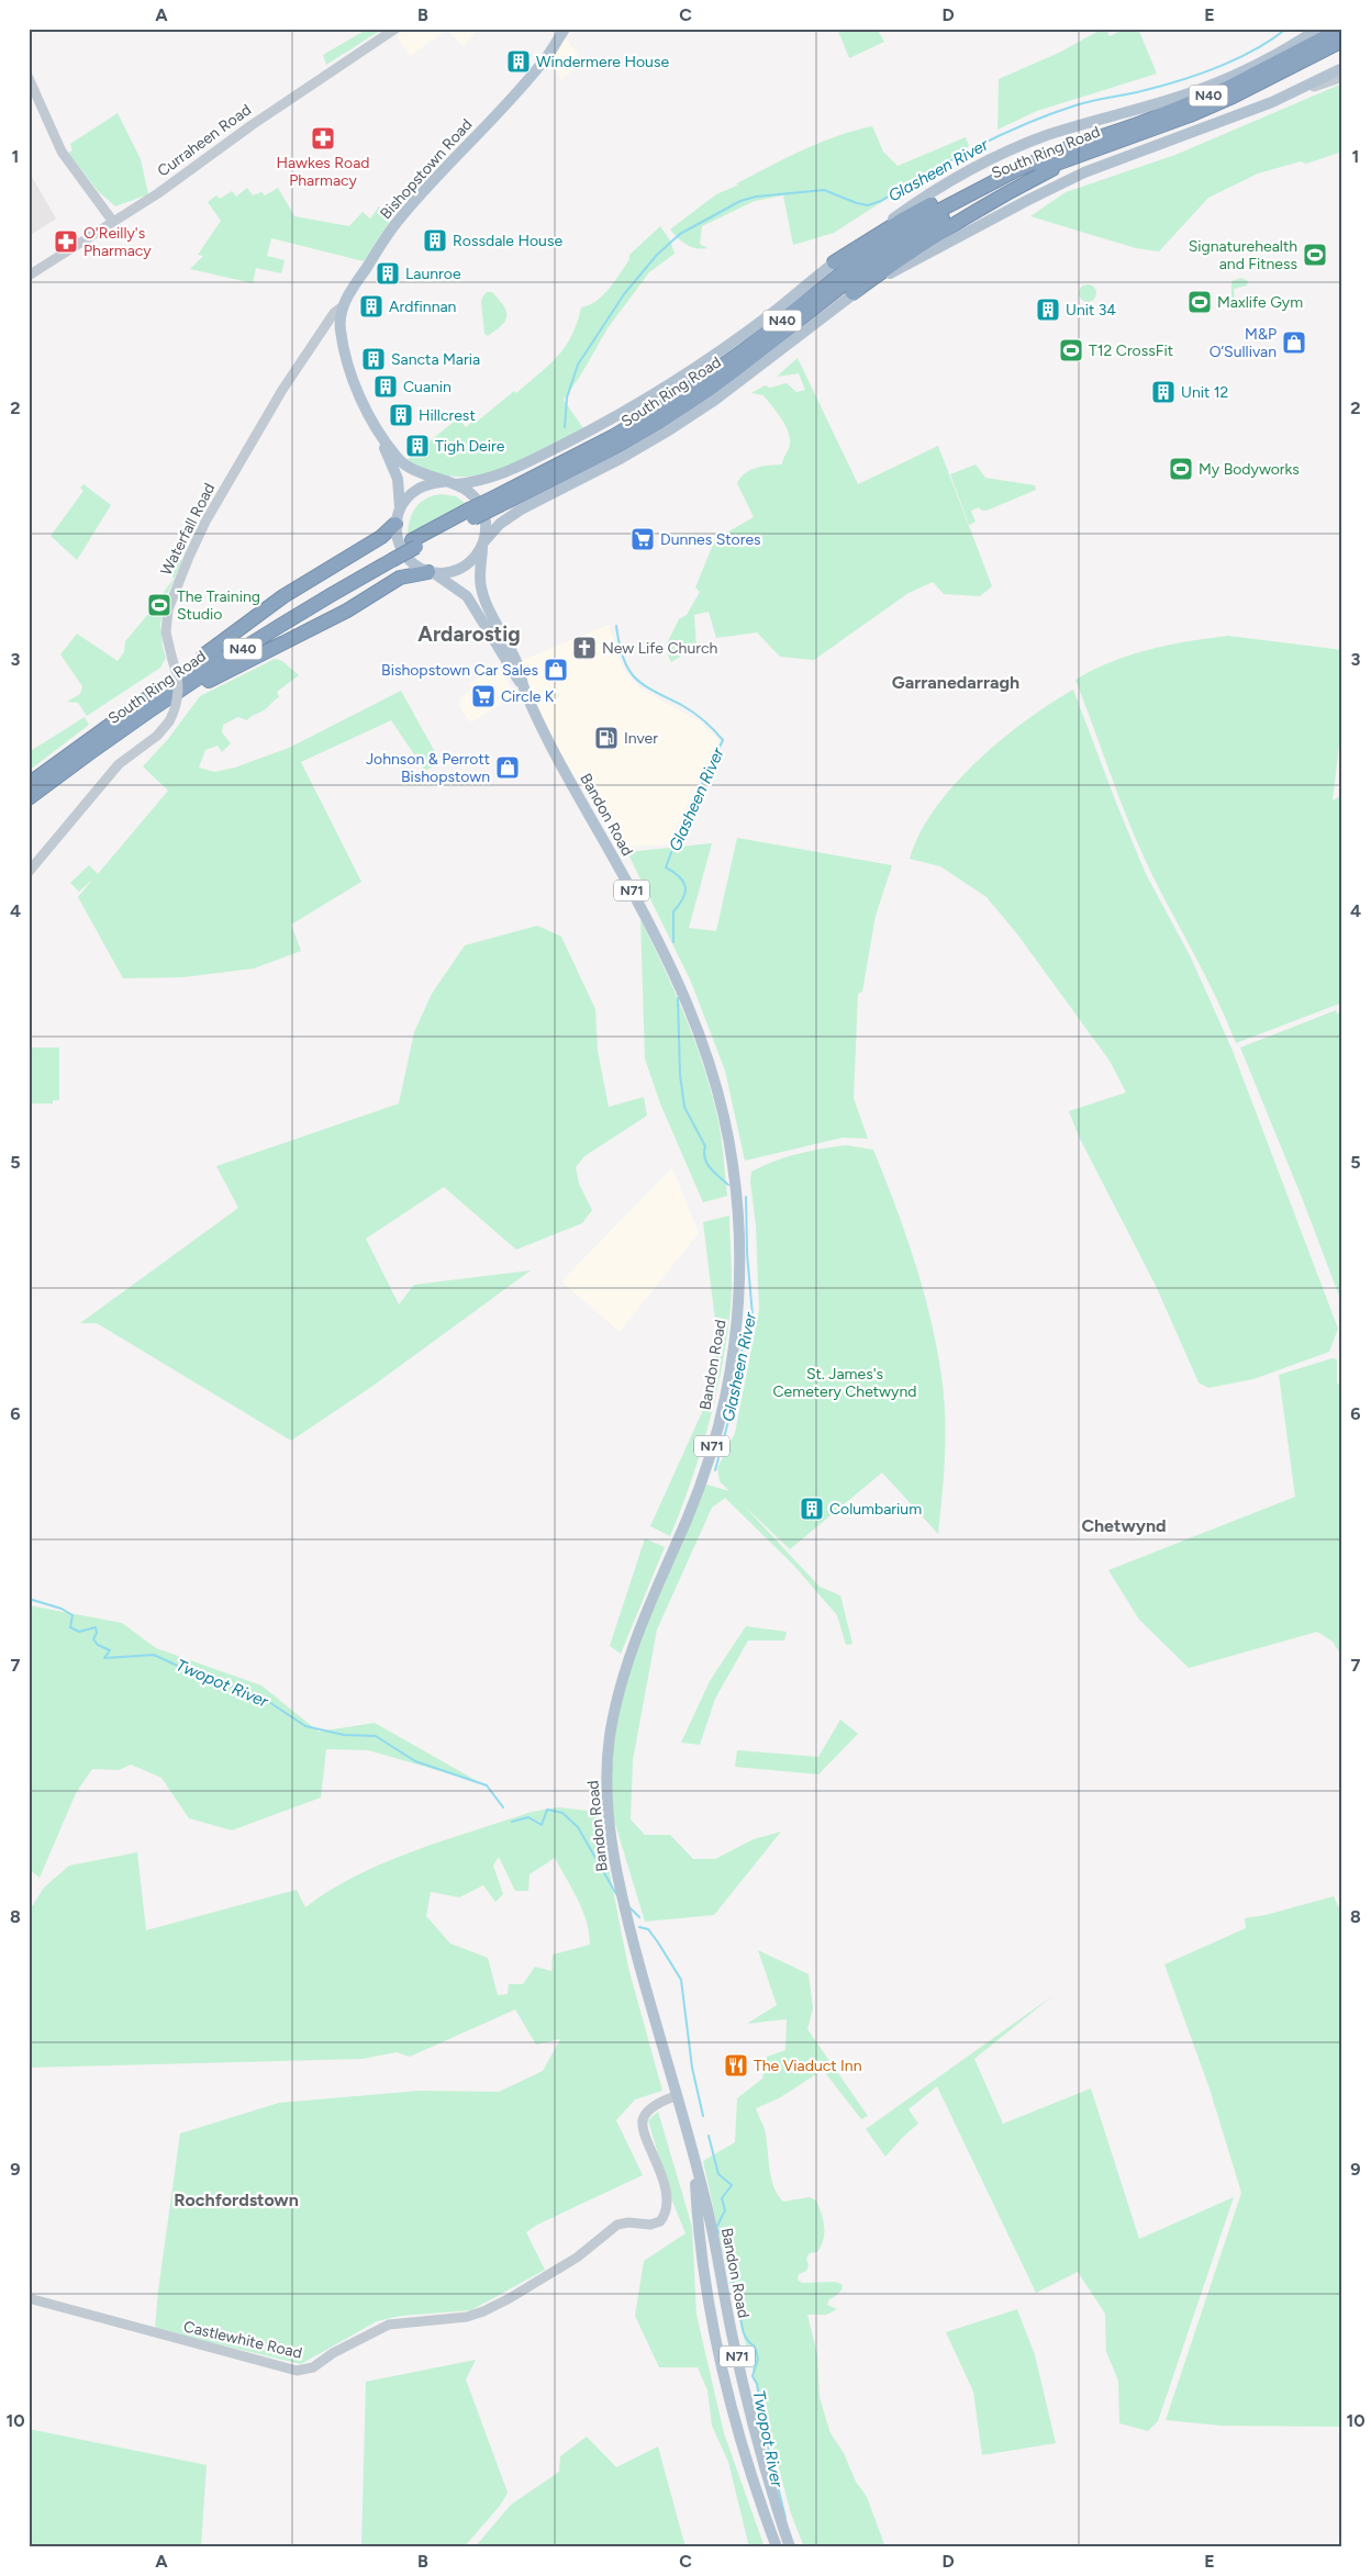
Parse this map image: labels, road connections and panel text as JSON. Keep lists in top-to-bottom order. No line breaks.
{"streets":{"highway":["N40","South Ring Road"],"main road":["Bishopstown Road","Bandon Road","N71"],"street":["Curraheen Road","Waterfall Road","Castlewhite Road"]},"crossings":[["N40","Bishopstown Road"],["N40","Bandon Road"],["N40","N71"],["Bishopstown Road","Waterfall Road"],["Bishopstown Road","Bandon Road"],["Bishopstown Road","N71"],["Bandon Road","N71"],["Bandon Road","Castlewhite Road"]],"districts":["Ardarostig","Garranedarragh","Chetwynd","Rochfordstown"],"water":["Glasheen River","Twopot River"],"parks":["St. James's Cemetery Chetwynd"],"places":{"building":["Windermere House","Rossdale House","Launroe","Ardfinnan","Unit 34","Sancta Maria","Cuanin","Unit 12","Hillcrest","Tigh Deire","Columbarium"],"pharmacy":["Hawkes Road Pharmacy","O'Reilly's Pharmacy"],"sports":["Signaturehealth and Fitness","Maxlife Gym","T12 CrossFit","My Bodyworks","The Training Studio"],"shop":["M&P O’Sullivan","Bishopstown Car Sales","Johnson & Perrott Bishopstown"],"supermarket":["Dunnes Stores","Circle K"],"church":["New Life Church"],"fuel station":["Inver"],"restaurant":["The Viaduct Inn"]},"grid":{"columns":["A","B","C","D","E"],"rows":["1","2","3","4","5","6","7","8","9","10"]}}
